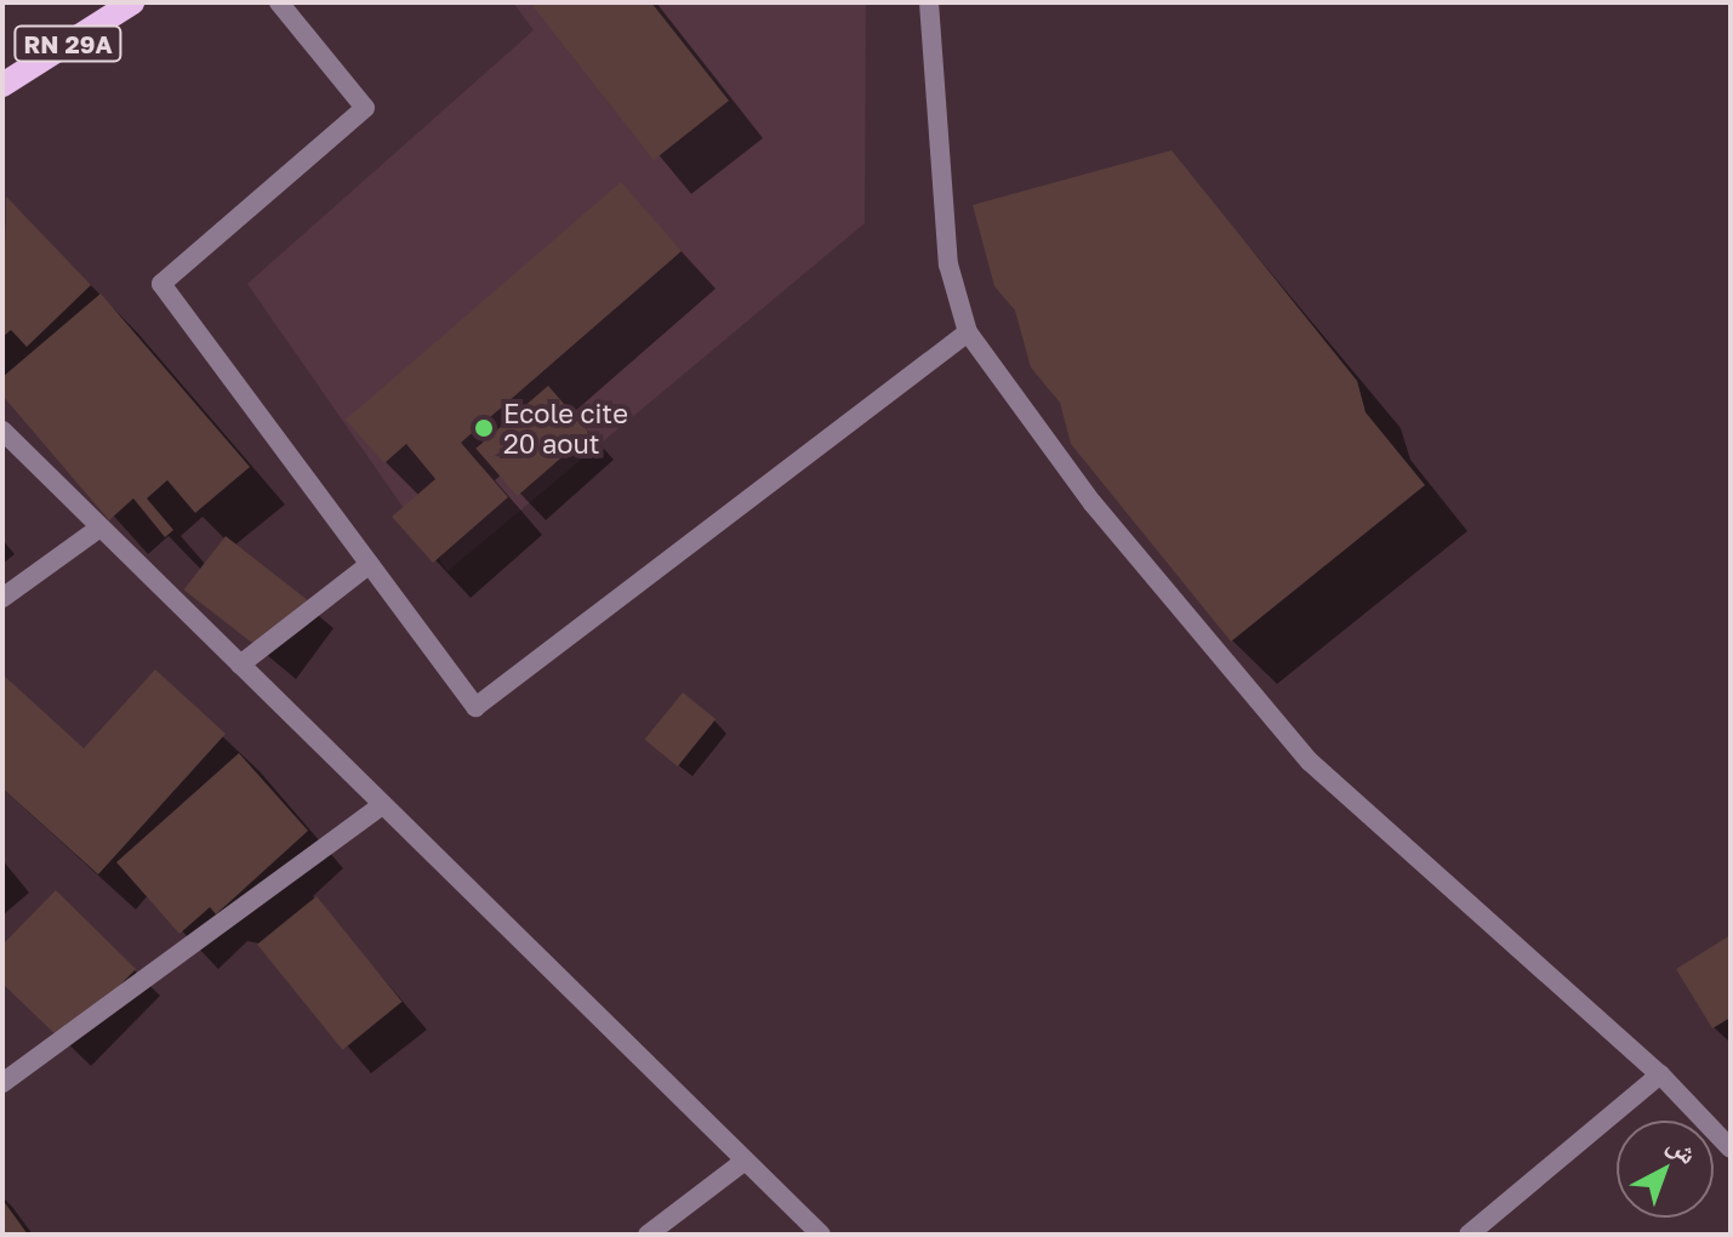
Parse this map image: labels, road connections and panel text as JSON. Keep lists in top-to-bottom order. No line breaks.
{"streets":{"main road":["RN 29A"]},"places":["Ecole cite 20 aout"],"north":"top right"}
